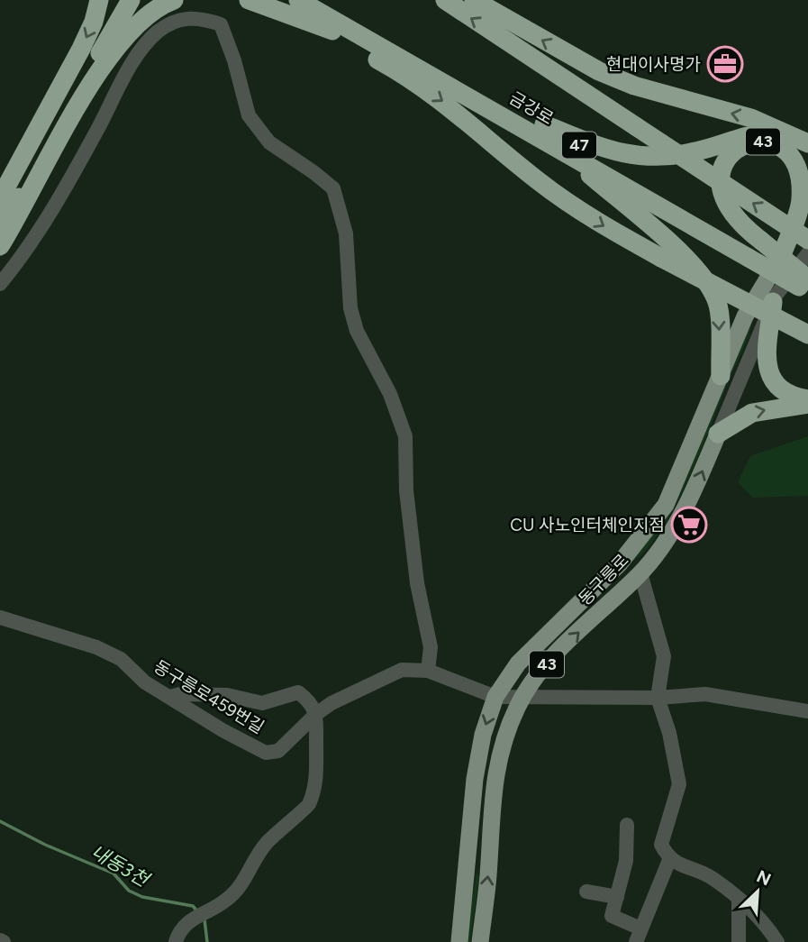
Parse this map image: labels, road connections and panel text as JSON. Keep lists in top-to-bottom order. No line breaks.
{"streets":{"highway":["금강로","43","47"],"main road":["동구릉로"],"street":["동구릉로459번길"]},"crossings":[["금강로","43"],["43","동구릉로"],["동구릉로","동구릉로459번길"]],"water":["내동3천"],"places":{"office":["현대이사명가"],"supermarket":["CU 사노인터체인지점"]},"north":"top right"}
